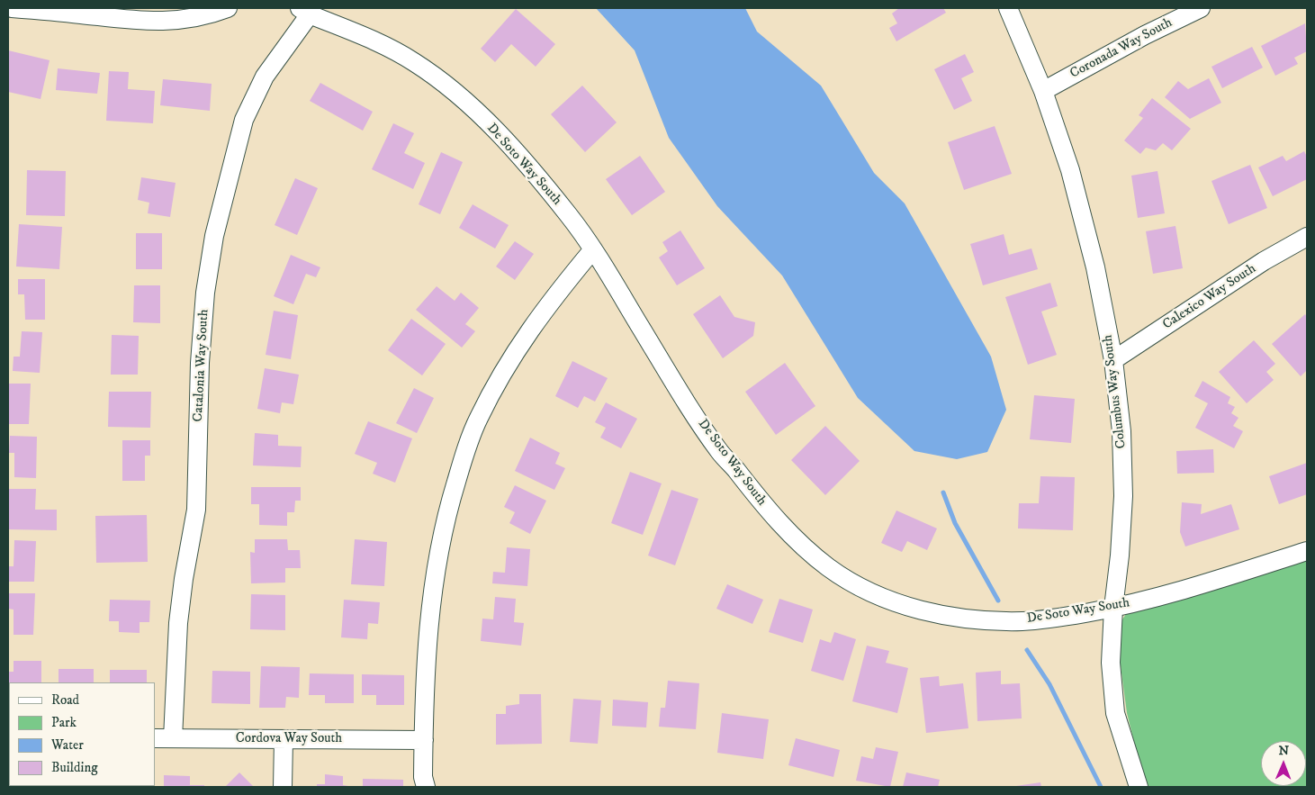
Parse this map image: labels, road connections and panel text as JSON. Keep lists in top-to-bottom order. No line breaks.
{"streets":{"street":["Coronada Way South","De Soto Way South","Calexico Way South","Catalonia Way South","Columbus Way South","Cordova Way South"]},"crossings":[["Coronada Way South","Columbus Way South"],["De Soto Way South","Catalonia Way South"],["De Soto Way South","Columbus Way South"],["Calexico Way South","Columbus Way South"],["Catalonia Way South","Cordova Way South"]],"legend":["Road","Park","Water","Building"],"north":"top"}
